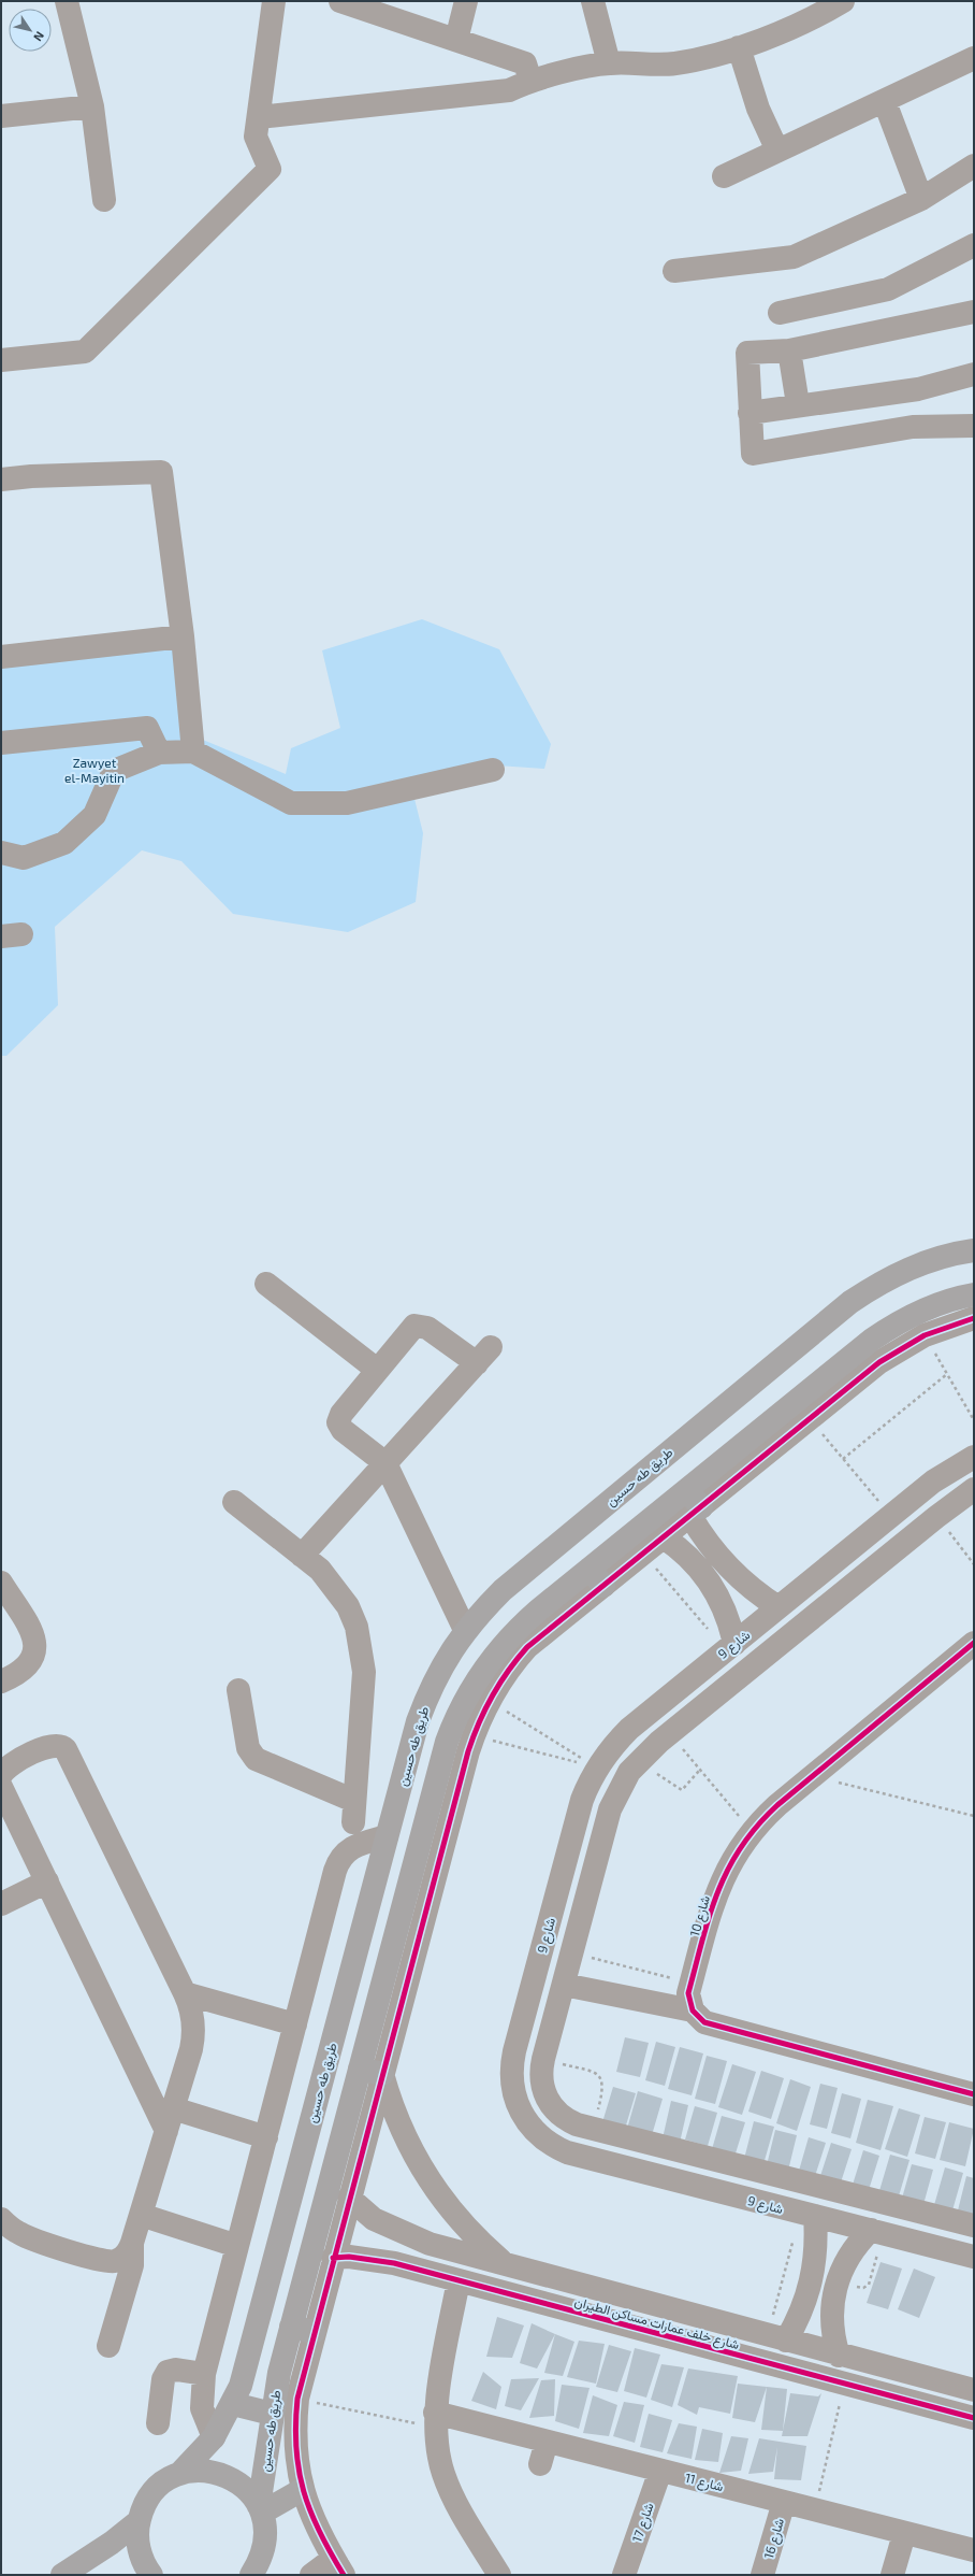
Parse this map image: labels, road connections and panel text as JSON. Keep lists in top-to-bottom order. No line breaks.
{"streets":{"main road":["طريق طه حسين"],"street":["شارع 9","شارع 10","شارع خلف عمارات مساكن الطيران","شارع 11","شارع 17","شارع 16"]},"crossings":[["شارع 11","شارع 17"],["شارع 11","شارع 16"]],"parks":["Zawyet el-Mayitin"],"north":"bottom right"}
